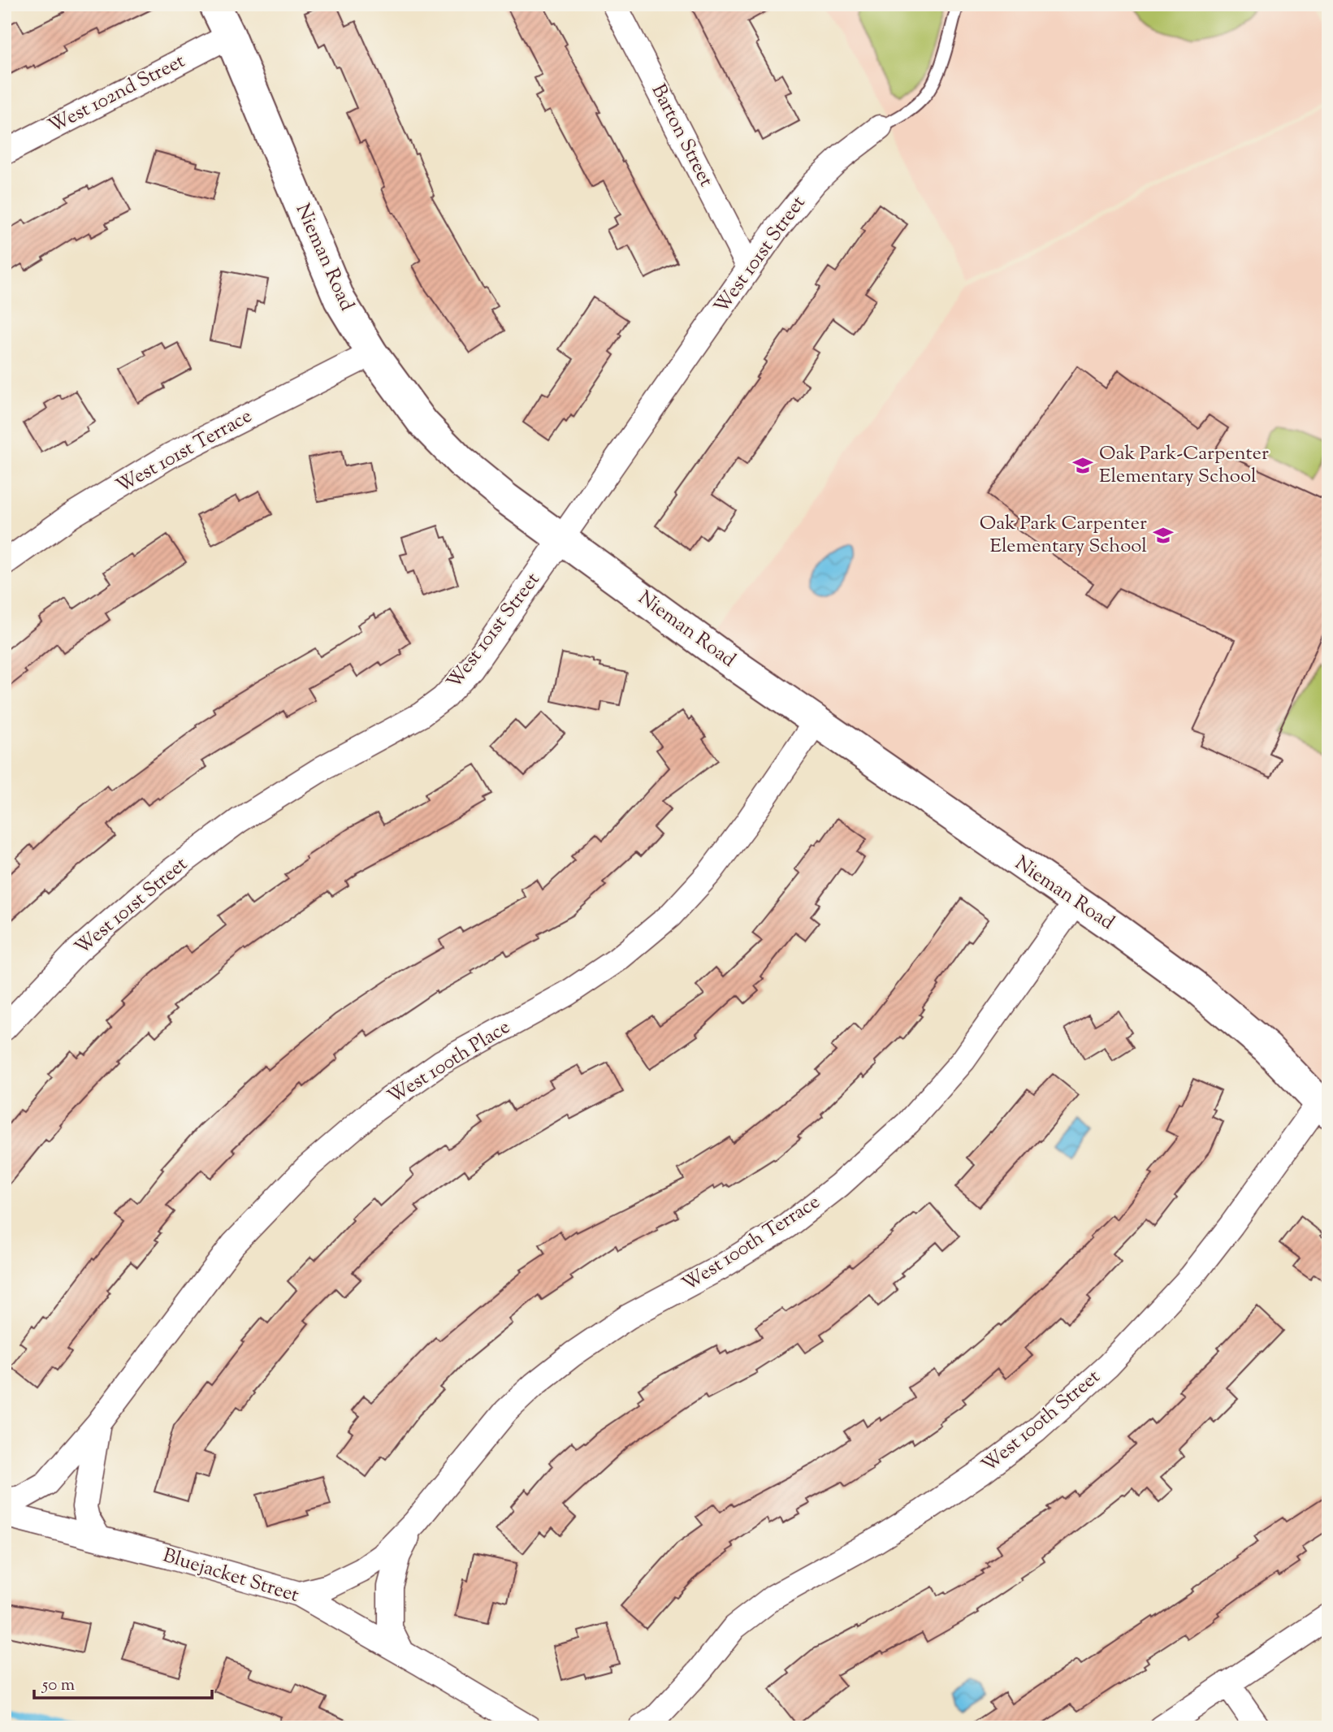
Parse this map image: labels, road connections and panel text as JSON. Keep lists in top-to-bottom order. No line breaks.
{"streets":{"street":["West 102nd Street","Barton Street","West 101st Street","Nieman Road","West 101st Terrace","West 100th Place","West 100th Terrace","West 100th Street","Bluejacket Street"]},"crossings":[["West 102nd Street","Nieman Road"],["Barton Street","West 101st Street"],["West 101st Street","Nieman Road"],["Nieman Road","West 101st Terrace"],["Nieman Road","West 100th Place"],["Nieman Road","West 100th Terrace"],["Nieman Road","West 100th Street"],["West 100th Place","Bluejacket Street"],["West 100th Terrace","Bluejacket Street"]],"places":{"school or university":["Oak Park-Carpenter Elementary School","Oak Park Carpenter Elementary School"]},"scale_bar":"50 m"}
